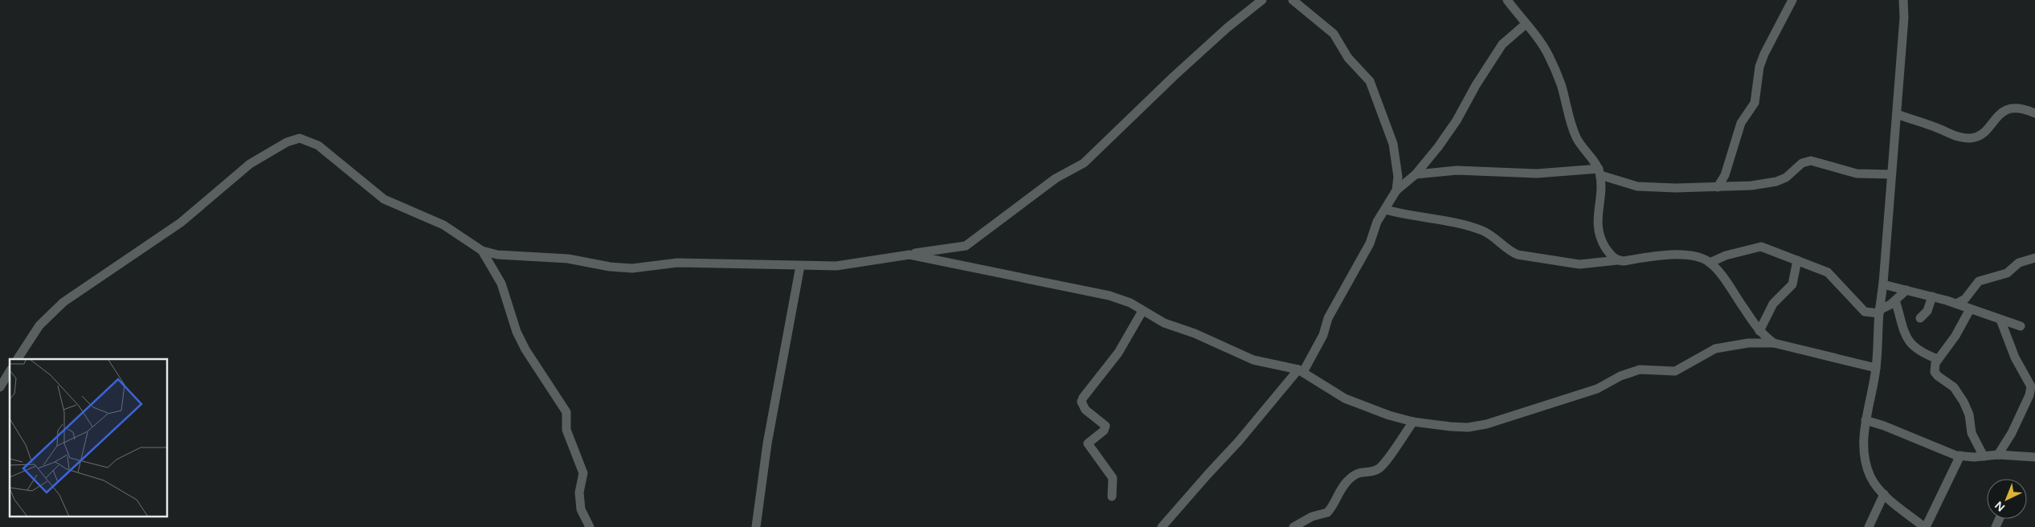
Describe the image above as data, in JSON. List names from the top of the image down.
{
  "north": "bottom left"
}
